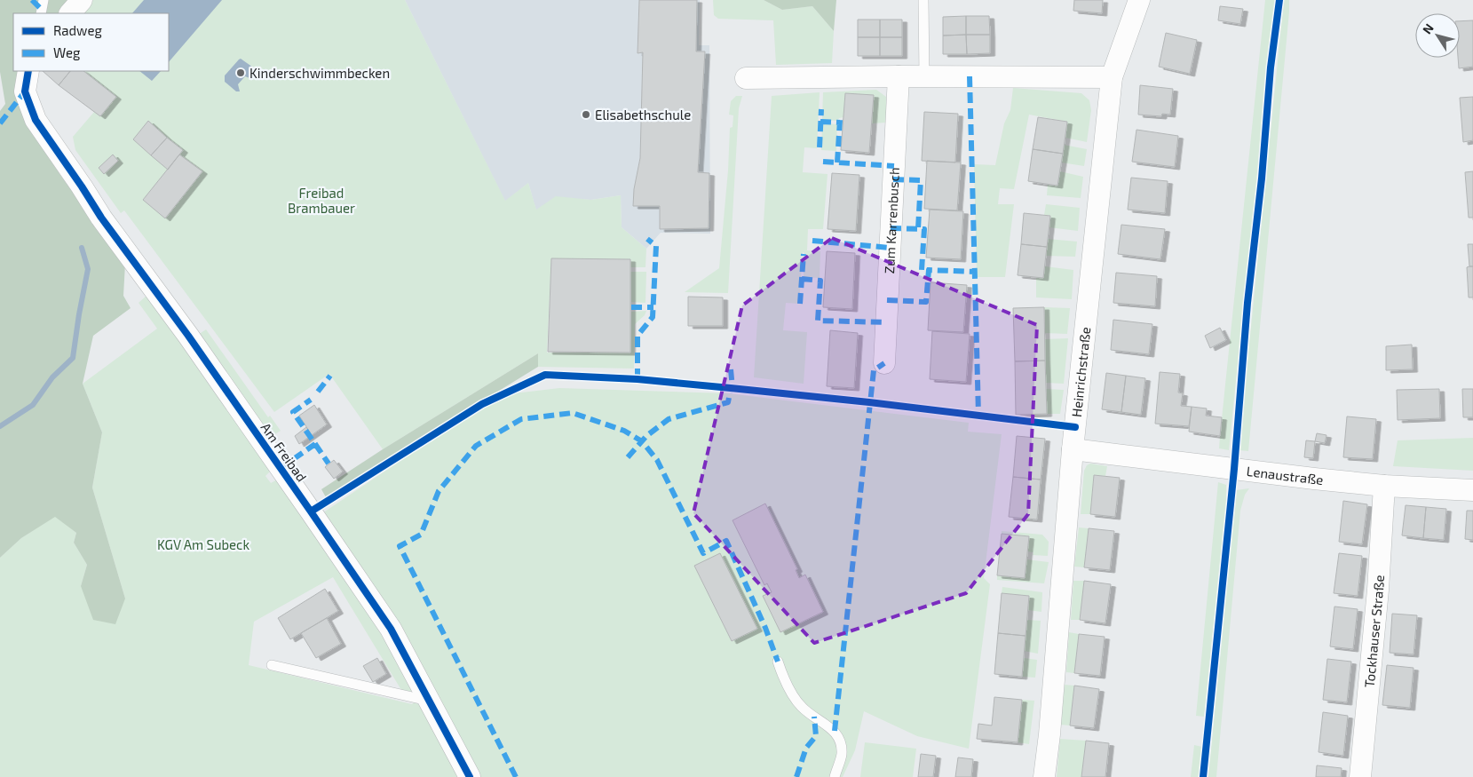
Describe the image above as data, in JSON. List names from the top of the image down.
{
  "streets": {
    "street": [
      "Zum Karrenbusch",
      "Heinrichstraße",
      "Am Freibad",
      "Lenaustraße",
      "Tockhauser Straße"
    ]
  },
  "crossings": [
    ["Heinrichstraße", "Lenaustraße"],
    ["Lenaustraße", "Tockhauser Straße"]
  ],
  "parks": ["Freibad Brambauer", "KGV Am Subeck"],
  "places": ["Kinderschwimmbecken", "Elisabethschule"],
  "legend": ["Radweg", "Weg"],
  "north": "top left"
}
